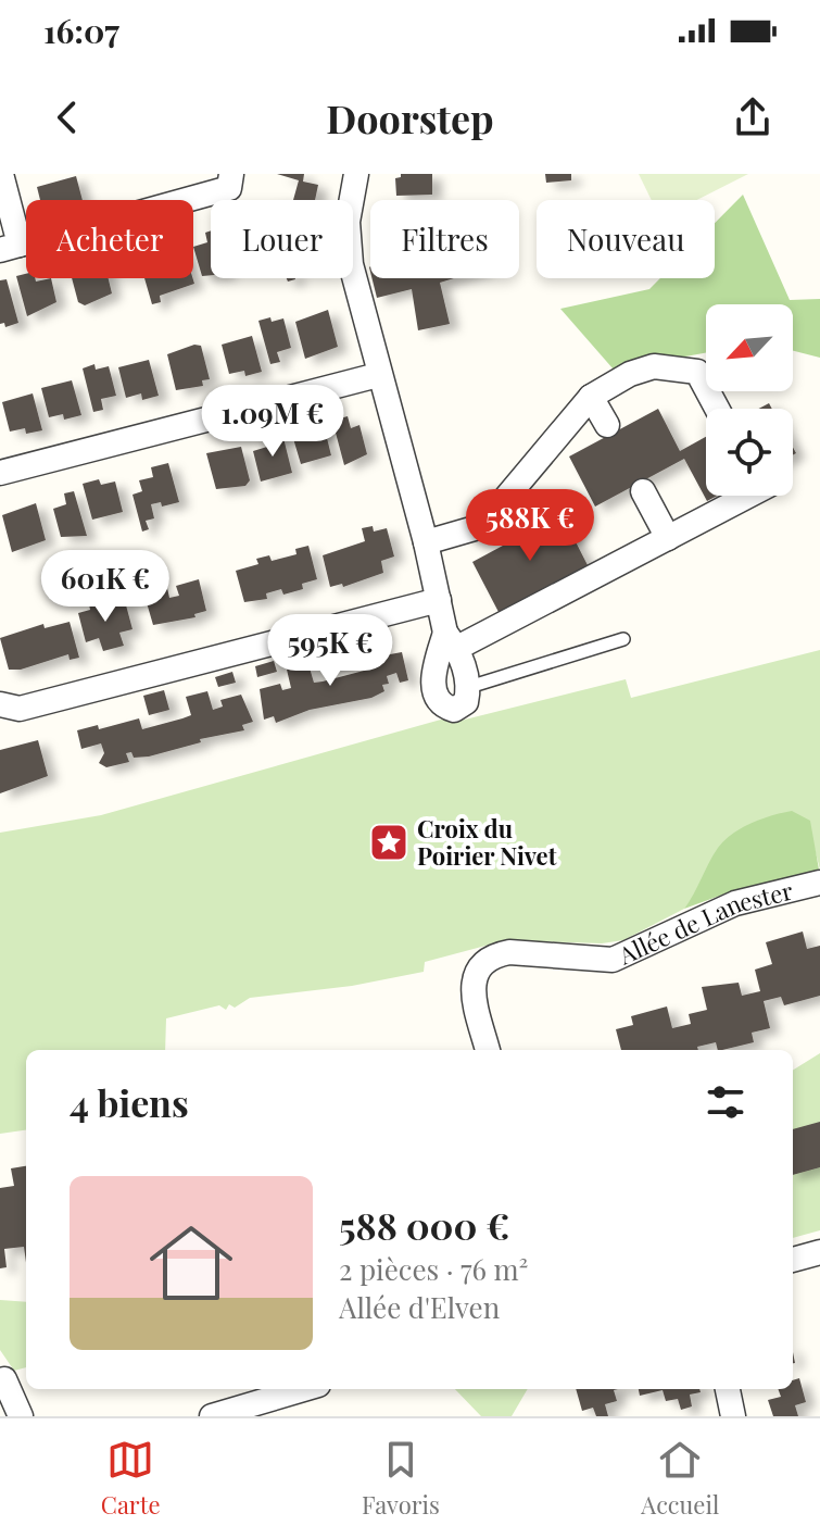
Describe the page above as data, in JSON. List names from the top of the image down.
{
  "streets": {
    "street": ["Allée de Lanester"]
  },
  "places": {
    "place": ["Croix du Poirier Nivet"]
  },
  "north": "bottom left",
  "page": {
    "status": "16:07",
    "header": "Doorstep",
    "chip": [
      "Acheter",
      "Louer",
      "Filtres",
      "Nouveau"
    ],
    "price": [
      "1.09M €",
      "588K €",
      "601K €",
      "595K €"
    ],
    "heading": "4 biens",
    "list": [
      {
        "name": "588 000 €",
        "note": "2 pièces · 76 m² · Allée d'Elven"
      }
    ],
    "tabs": ["Carte", "Favoris", "Accueil"]
  }
}
